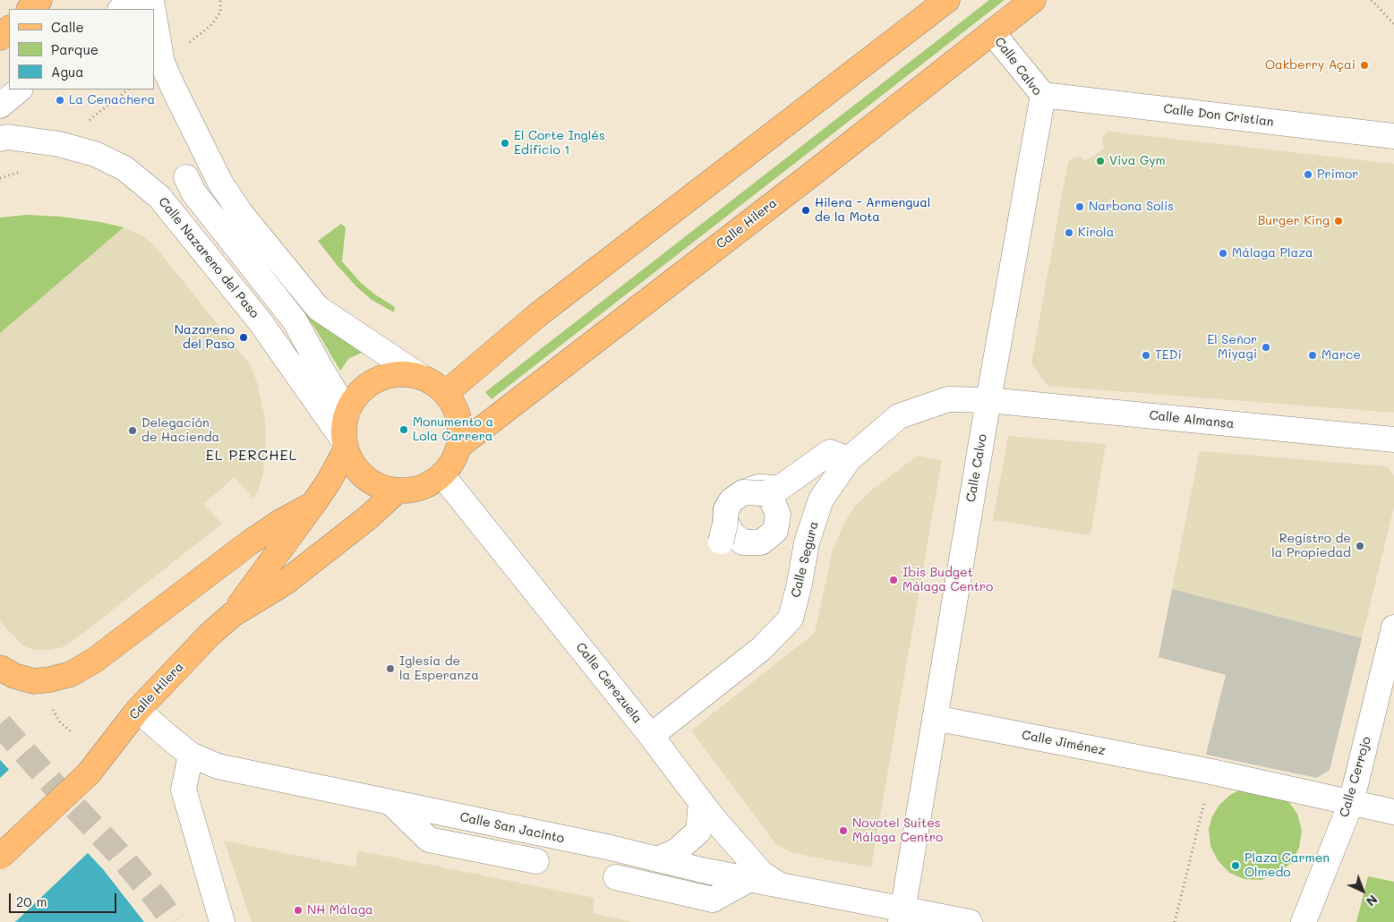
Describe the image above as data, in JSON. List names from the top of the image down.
{
  "streets": {
    "main road": ["Calle Hilera"],
    "street": [
      "Calle Calvo",
      "Calle Don Cristian",
      "Calle Nazareno del Paso",
      "Calle Almansa",
      "Calle Segura",
      "Calle Cerezuela",
      "Calle Jiménez",
      "Calle Cerrojo",
      "Calle San Jacinto"
    ]
  },
  "crossings": [
    ["Calle Calvo", "Calle Don Cristian"],
    ["Calle Calvo", "Calle Hilera"],
    ["Calle Calvo", "Calle Almansa"],
    ["Calle Calvo", "Calle Segura"],
    ["Calle Calvo", "Calle Jiménez"],
    ["Calle Calvo", "Calle San Jacinto"],
    ["Calle Hilera", "Calle Nazareno del Paso"],
    ["Calle Hilera", "Calle Cerezuela"],
    ["Calle Hilera", "Calle San Jacinto"],
    ["Calle Nazareno del Paso", "Calle Cerezuela"],
    ["Calle Almansa", "Calle Segura"],
    ["Calle Segura", "Calle Cerezuela"],
    ["Calle Cerezuela", "Calle San Jacinto"]
  ],
  "districts": ["EL PERCHEL"],
  "places": [
    "Oakberry Açai",
    "La Cenachera",
    "El Corte Inglés Edificio 1",
    "Viva Gym",
    "Primor",
    "Narbona Solis",
    "Hilera - Armengual de la Mota",
    "Burger King",
    "Kirola",
    "Málaga Plaza",
    "Nazareno del Paso",
    "El Señor Miyagi",
    "TEDi",
    "Marce",
    "Monumento a Lola Carrera",
    "Delegación de Hacienda",
    "Registro de la Propiedad",
    "Ibis Budget Málaga Centro",
    "Iglesia de la Esperanza",
    "Novotel Suites Málaga Centro",
    "Plaza Carmen Olmedo",
    "NH Málaga"
  ],
  "legend": ["Calle", "Parque", "Agua"],
  "scale_bar": "20 m",
  "north": "bottom right"
}
